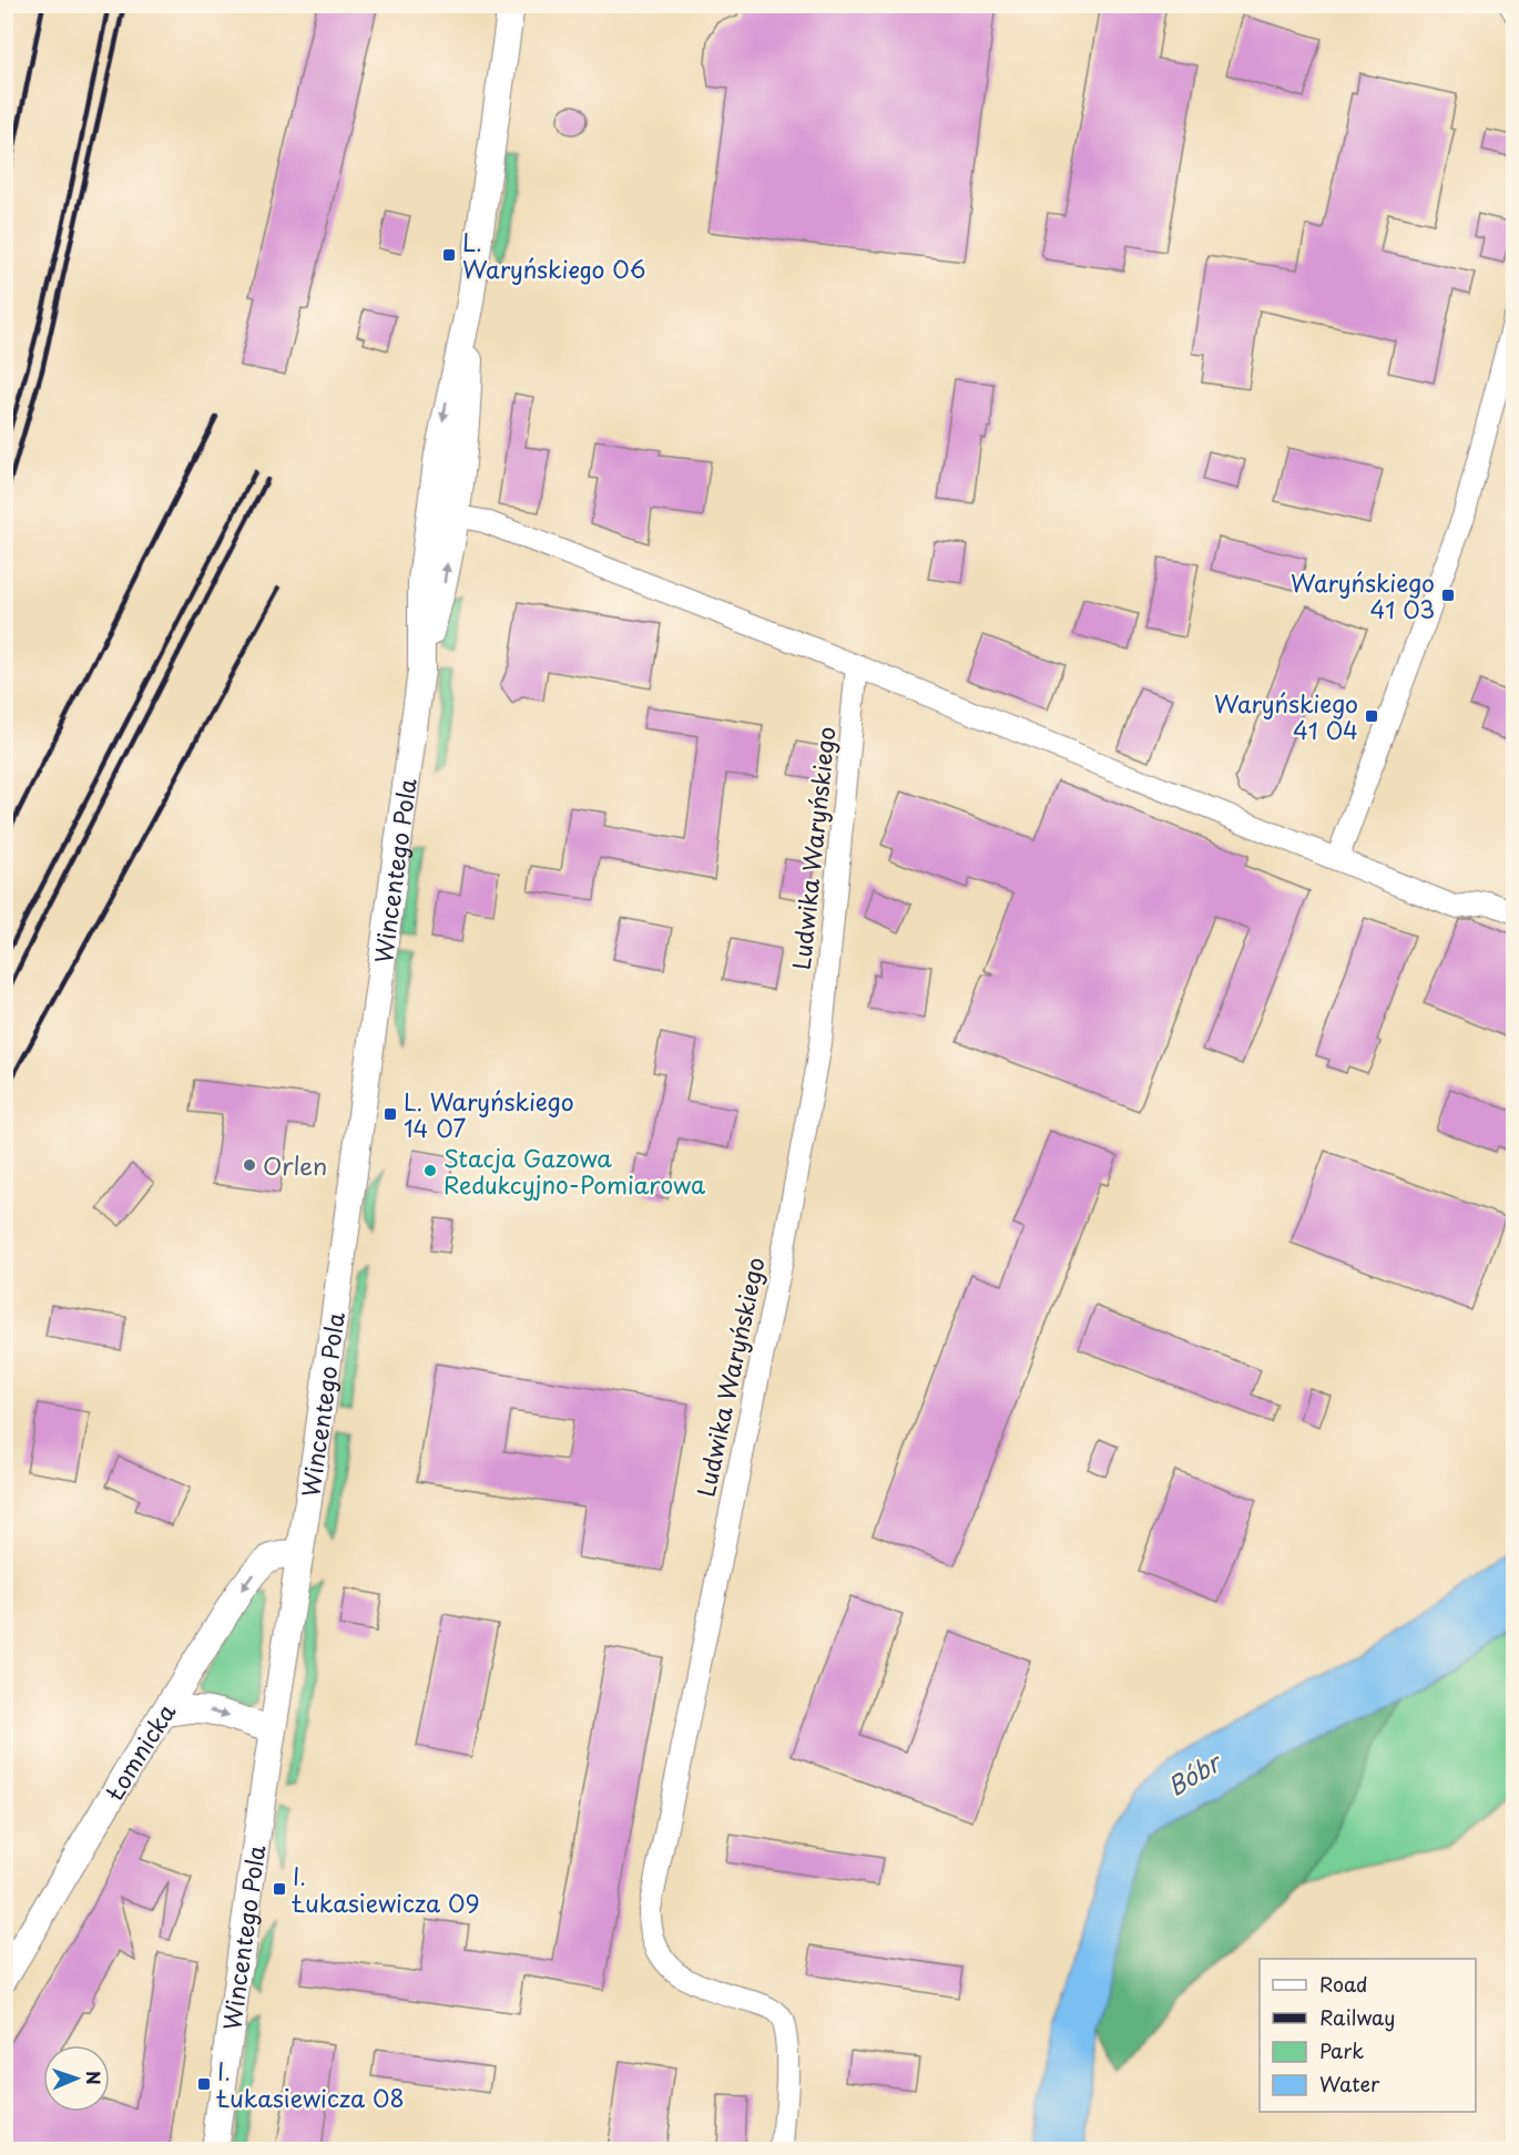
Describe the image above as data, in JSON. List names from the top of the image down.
{
  "streets": {
    "street": ["Ludwika Waryńskiego", "Wincentego Pola", "Łomnicka"]
  },
  "crossings": [
    ["Wincentego Pola", "Łomnicka"]
  ],
  "one_way": ["Łomnicka"],
  "water": ["Bóbr"],
  "places": {
    "transit": [
      "L. Waryńskiego 06",
      "Waryńskiego 41 03",
      "Waryńskiego 41 04",
      "L. Waryńskiego 14 07",
      "I. Łukasiewicza 09",
      "I. Łukasiewicza 08"
    ],
    "other": ["Orlen", "Stacja Gazowa Redukcyjno-Pomiarowa"]
  },
  "legend": [
    "Road",
    "Railway",
    "Park",
    "Water"
  ],
  "north": "right"
}
